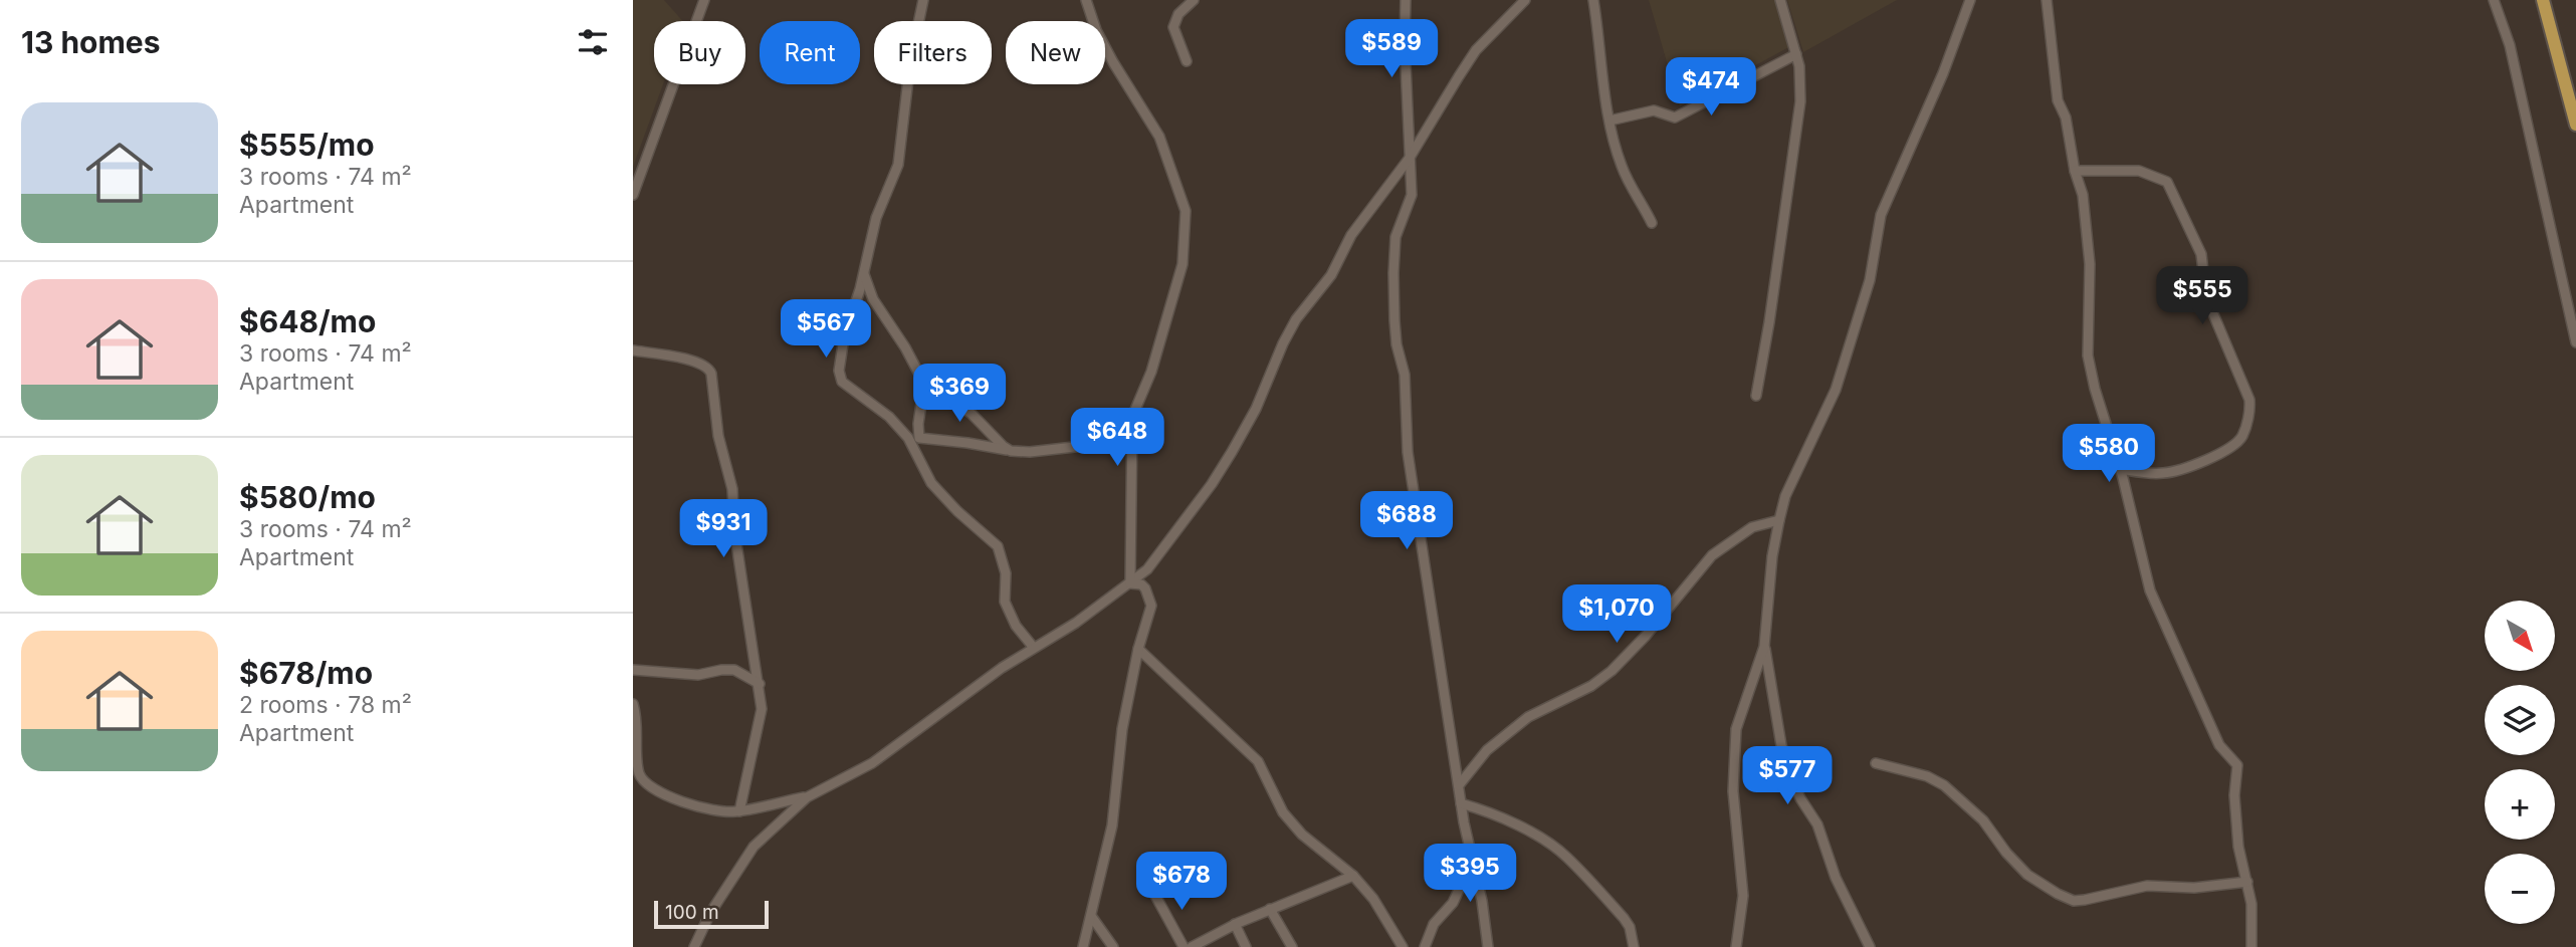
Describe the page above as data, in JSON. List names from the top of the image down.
{
  "scale_bar": "100 m",
  "north": "bottom right",
  "page": {
    "heading": "13 homes",
    "price": [
      "$589",
      "$474",
      "$555",
      "$567",
      "$369",
      "$648",
      "$580",
      "$688",
      "$931",
      "$1,070",
      "$577",
      "$395",
      "$678"
    ],
    "chip": [
      "Buy",
      "Rent",
      "Filters",
      "New"
    ],
    "list": [
      {
        "name": "$555/mo",
        "note": "3 rooms · 74 m² · Apartment"
      },
      {
        "name": "$648/mo",
        "note": "3 rooms · 74 m² · Apartment"
      },
      {
        "name": "$580/mo",
        "note": "3 rooms · 74 m² · Apartment"
      },
      {
        "name": "$678/mo",
        "note": "2 rooms · 78 m² · Apartment"
      }
    ],
    "map_buttons": ["+", "−"],
    "scale": "100 m"
  }
}
